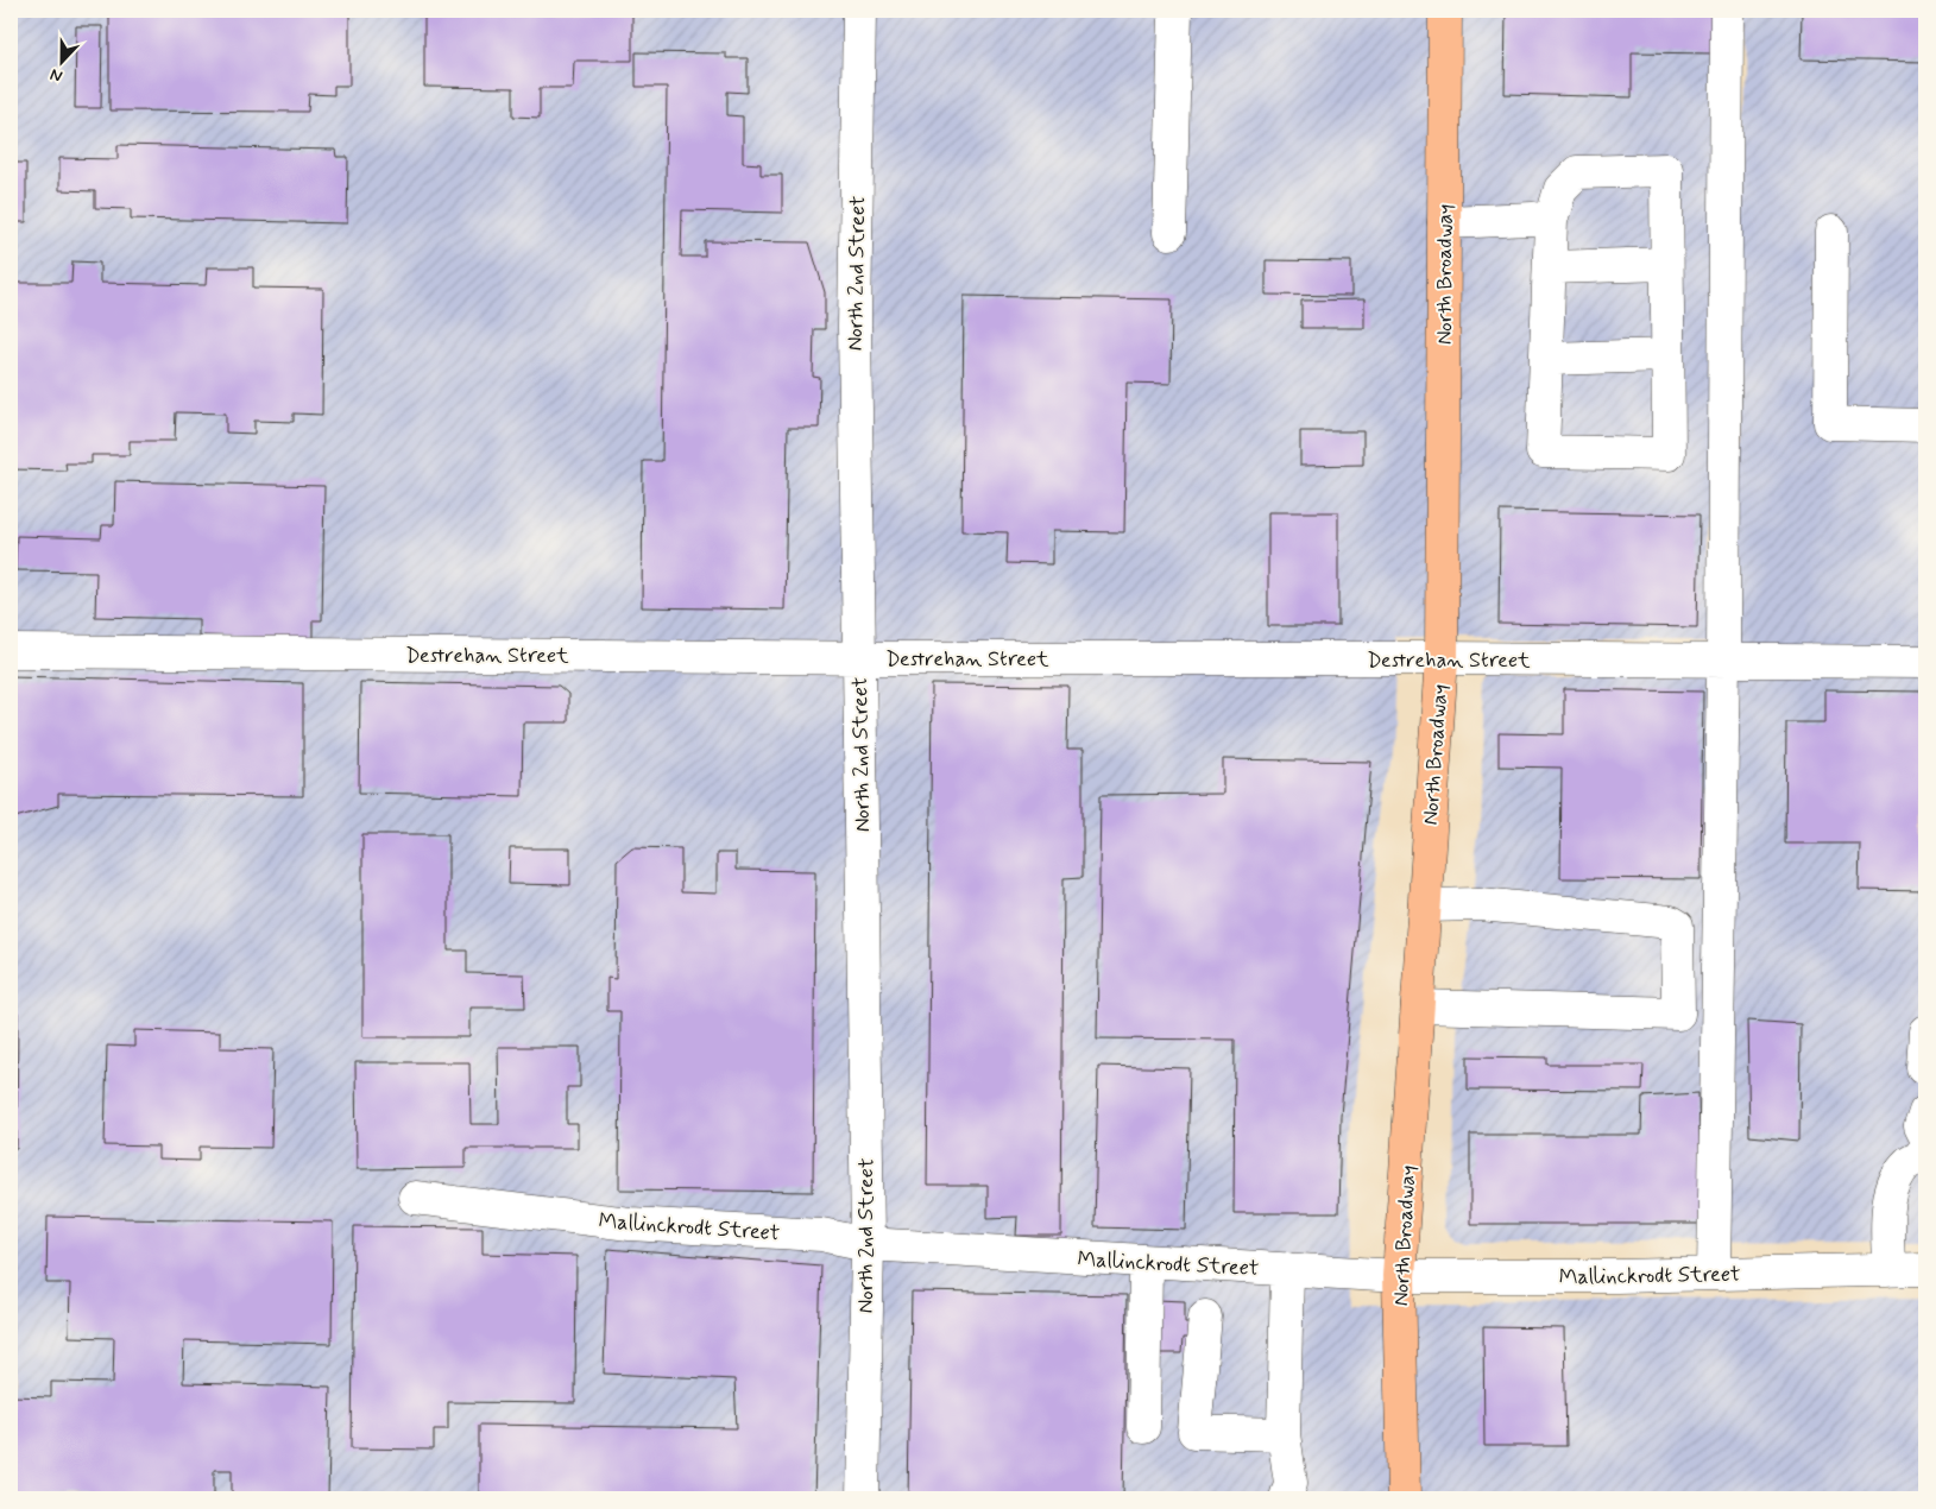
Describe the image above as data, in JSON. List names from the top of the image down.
{
  "streets": {
    "main road": ["North Broadway"],
    "street": ["North 2nd Street", "Destrehan Street", "Mallinckrodt Street"]
  },
  "crossings": [
    ["North 2nd Street", "Destrehan Street"],
    ["North 2nd Street", "Mallinckrodt Street"],
    ["North Broadway", "Destrehan Street"],
    ["North Broadway", "Mallinckrodt Street"]
  ],
  "north": "bottom"
}
